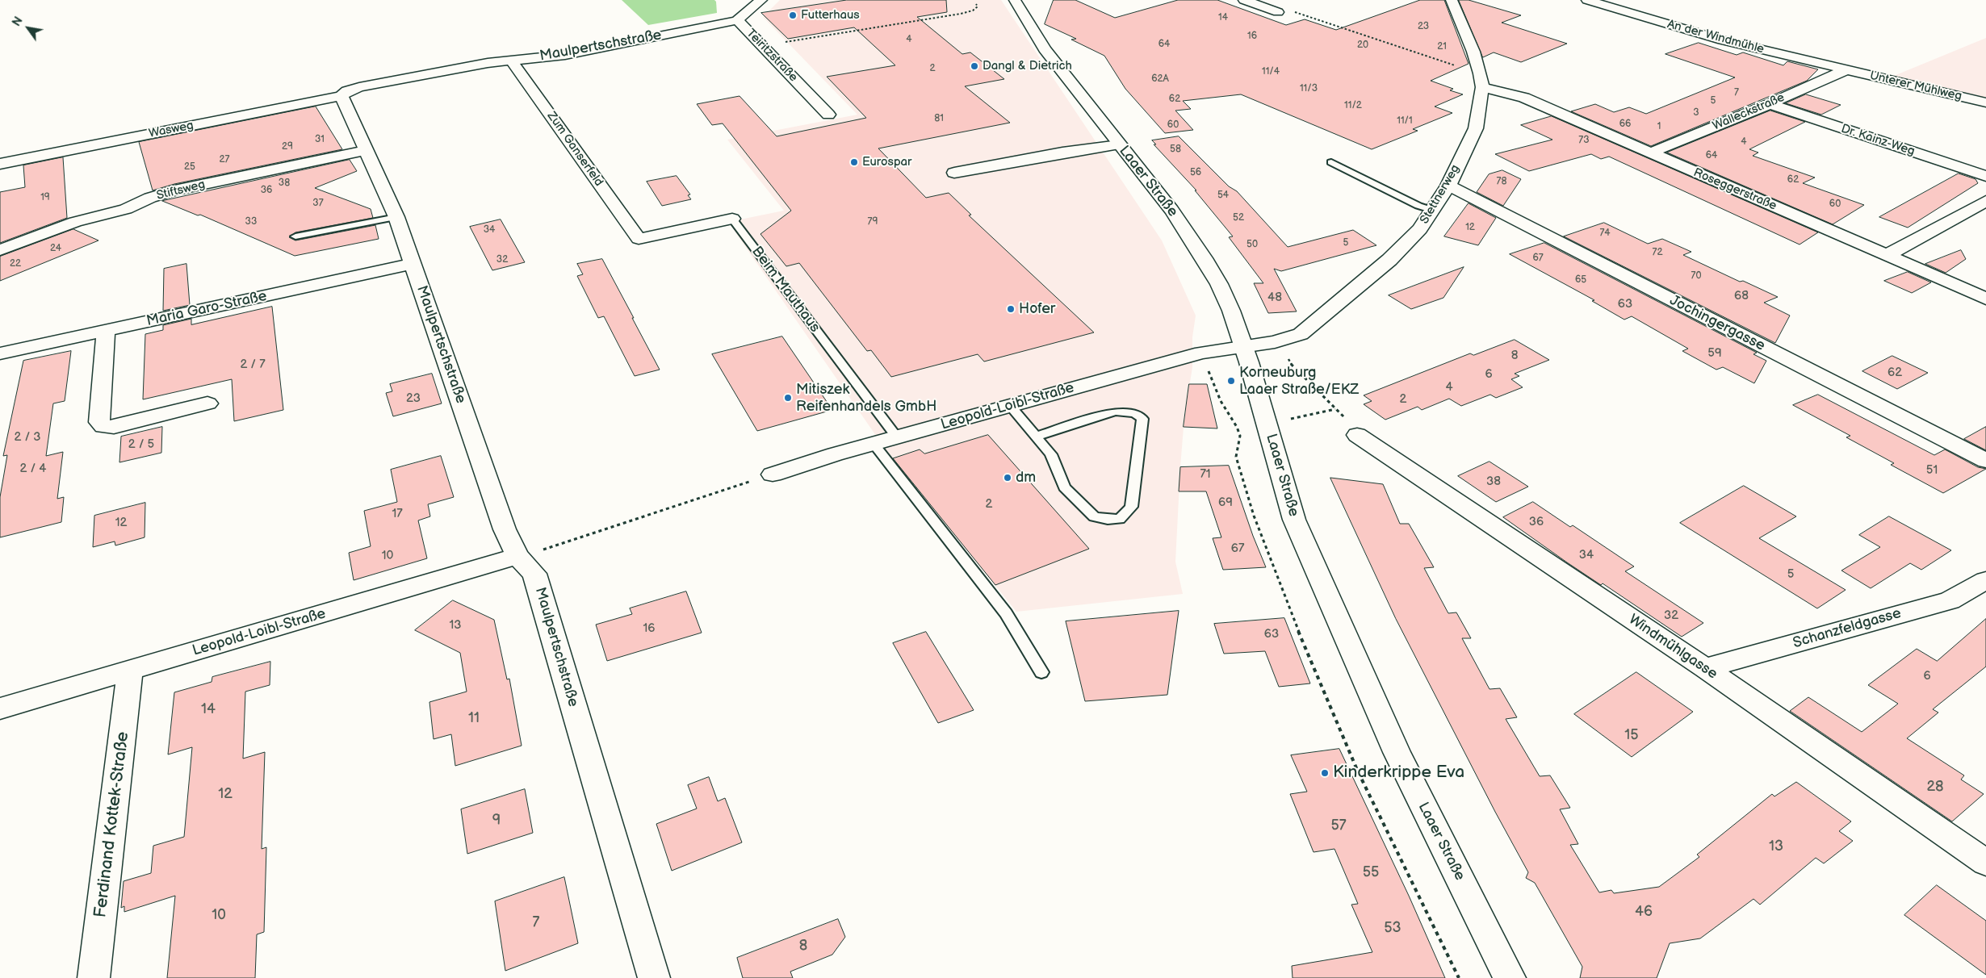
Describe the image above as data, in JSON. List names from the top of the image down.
{
  "streets": {
    "street": [
      "An der Windmühle",
      "Maulpertschstraße",
      "Teiritzstraße",
      "Unterer Mühlweg",
      "Walleckstraße",
      "Wasweg",
      "Dr. Kainz-Weg",
      "Zum Ganserfeld",
      "Laaer Straße",
      "Roseggerstraße",
      "Stiftsweg",
      "Stettnerweg",
      "Beim Mauthaus",
      "Maria Garo-Straße",
      "Jochingergasse",
      "Leopold-Loibl-Straße",
      "Schanzfeldgasse",
      "Windmühlgasse",
      "Ferdinand Kottek-Straße"
    ]
  },
  "crossings": [
    ["An der Windmühle", "Unterer Mühlweg"],
    ["An der Windmühle", "Walleckstraße"],
    ["Maulpertschstraße", "Teiritzstraße"],
    ["Maulpertschstraße", "Wasweg"],
    ["Maulpertschstraße", "Zum Ganserfeld"],
    ["Maulpertschstraße", "Stiftsweg"],
    ["Maulpertschstraße", "Maria Garo-Straße"],
    ["Maulpertschstraße", "Leopold-Loibl-Straße"],
    ["Unterer Mühlweg", "Walleckstraße"],
    ["Walleckstraße", "Dr. Kainz-Weg"],
    ["Walleckstraße", "Roseggerstraße"],
    ["Zum Ganserfeld", "Beim Mauthaus"],
    ["Laaer Straße", "Stettnerweg"],
    ["Laaer Straße", "Leopold-Loibl-Straße"],
    ["Roseggerstraße", "Stettnerweg"],
    ["Stettnerweg", "Jochingergasse"],
    ["Stettnerweg", "Leopold-Loibl-Straße"],
    ["Beim Mauthaus", "Leopold-Loibl-Straße"],
    ["Leopold-Loibl-Straße", "Ferdinand Kottek-Straße"],
    ["Schanzfeldgasse", "Windmühlgasse"]
  ],
  "places": [
    "Futterhaus",
    "Dangl & Dietrich",
    "Eurospar",
    "Hofer",
    "Korneuburg Laaer Straße/EKZ",
    "Mitiszek Reifenhandels GmbH",
    "dm",
    "Kinderkrippe Eva"
  ],
  "house_numbers": [
    "14",
    "23",
    "16",
    "4",
    "64",
    "20",
    "21",
    "2",
    "11/4",
    "62A",
    "11/3",
    "7",
    "62",
    "5",
    "11/2",
    "3",
    "81",
    "11/1",
    "66",
    "60",
    "1",
    "31",
    "73",
    "4",
    "29",
    "58",
    "64",
    "27",
    "25",
    "56",
    "62",
    "78",
    "38",
    "36",
    "54",
    "19",
    "37",
    "60",
    "52",
    "33",
    "79",
    "12",
    "34",
    "74",
    "5",
    "50",
    "24",
    "72",
    "67",
    "32",
    "22",
    "70",
    "65",
    "68",
    "48",
    "63",
    "59",
    "8",
    "2 / 7",
    "62",
    "6",
    "4",
    "23",
    "2",
    "2 / 3",
    "2 / 5",
    "2 / 4",
    "51",
    "71",
    "38",
    "69",
    "2",
    "17",
    "36",
    "12",
    "67",
    "34",
    "10",
    "5",
    "32",
    "13",
    "16",
    "63",
    "6",
    "14",
    "11",
    "15",
    "28",
    "12",
    "9",
    "57",
    "13",
    "55",
    "46",
    "10",
    "7",
    "53",
    "8"
  ],
  "north": "top left"
}
